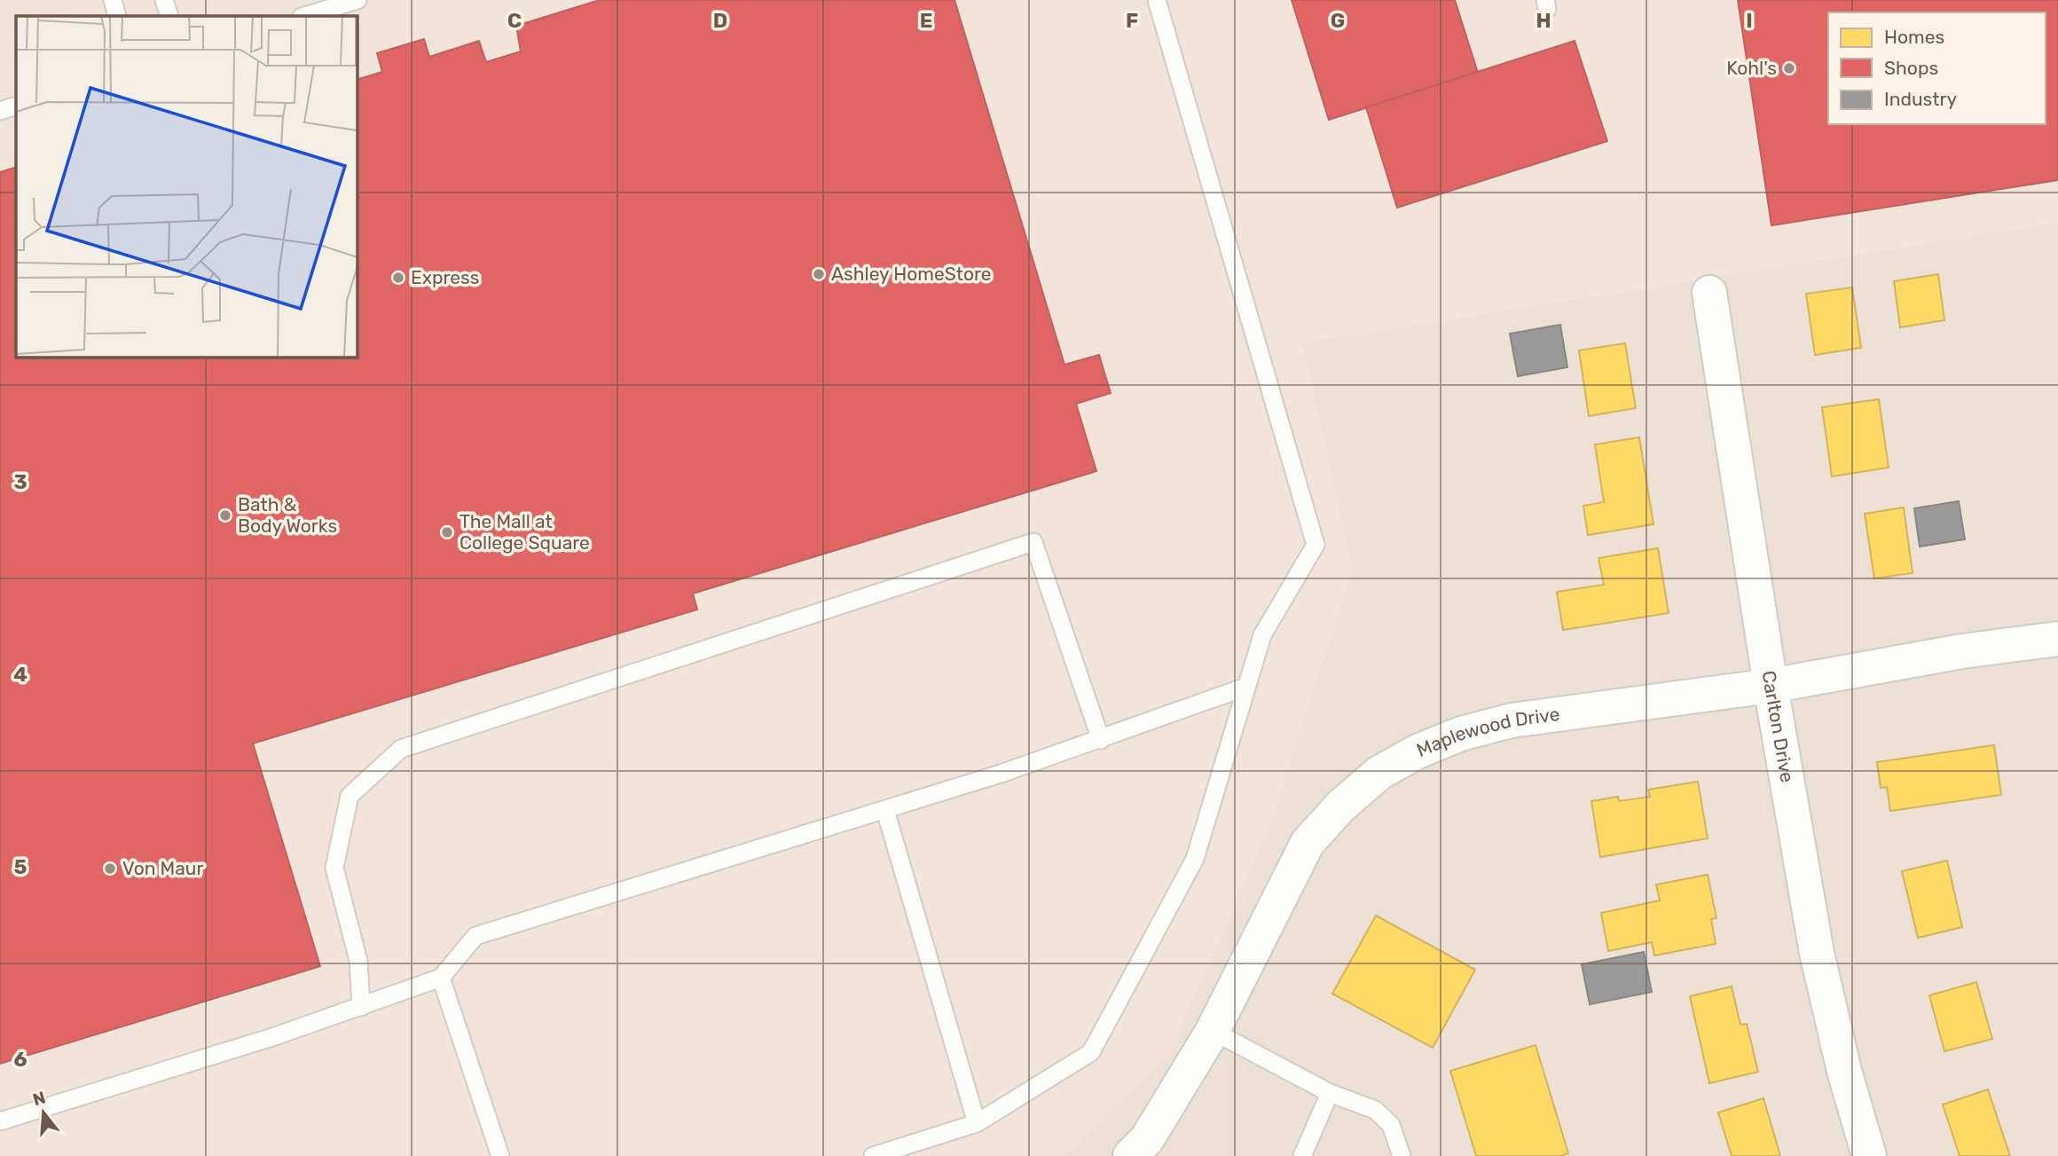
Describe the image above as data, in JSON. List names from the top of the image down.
{
  "streets": {
    "street": ["Carlton Drive", "Maplewood Drive"]
  },
  "crossings": [
    ["Carlton Drive", "Maplewood Drive"]
  ],
  "places": [
    "Kohl's",
    "Ashley HomeStore",
    "Express",
    "Bath & Body Works",
    "The Mall at College Square",
    "Von Maur"
  ],
  "legend": ["Homes", "Shops", "Industry"],
  "north": "top",
  "grid": {
    "columns": [
      "C",
      "D",
      "E",
      "F",
      "G",
      "H",
      "I"
    ],
    "rows": [
      "3",
      "4",
      "5",
      "6"
    ]
  }
}
